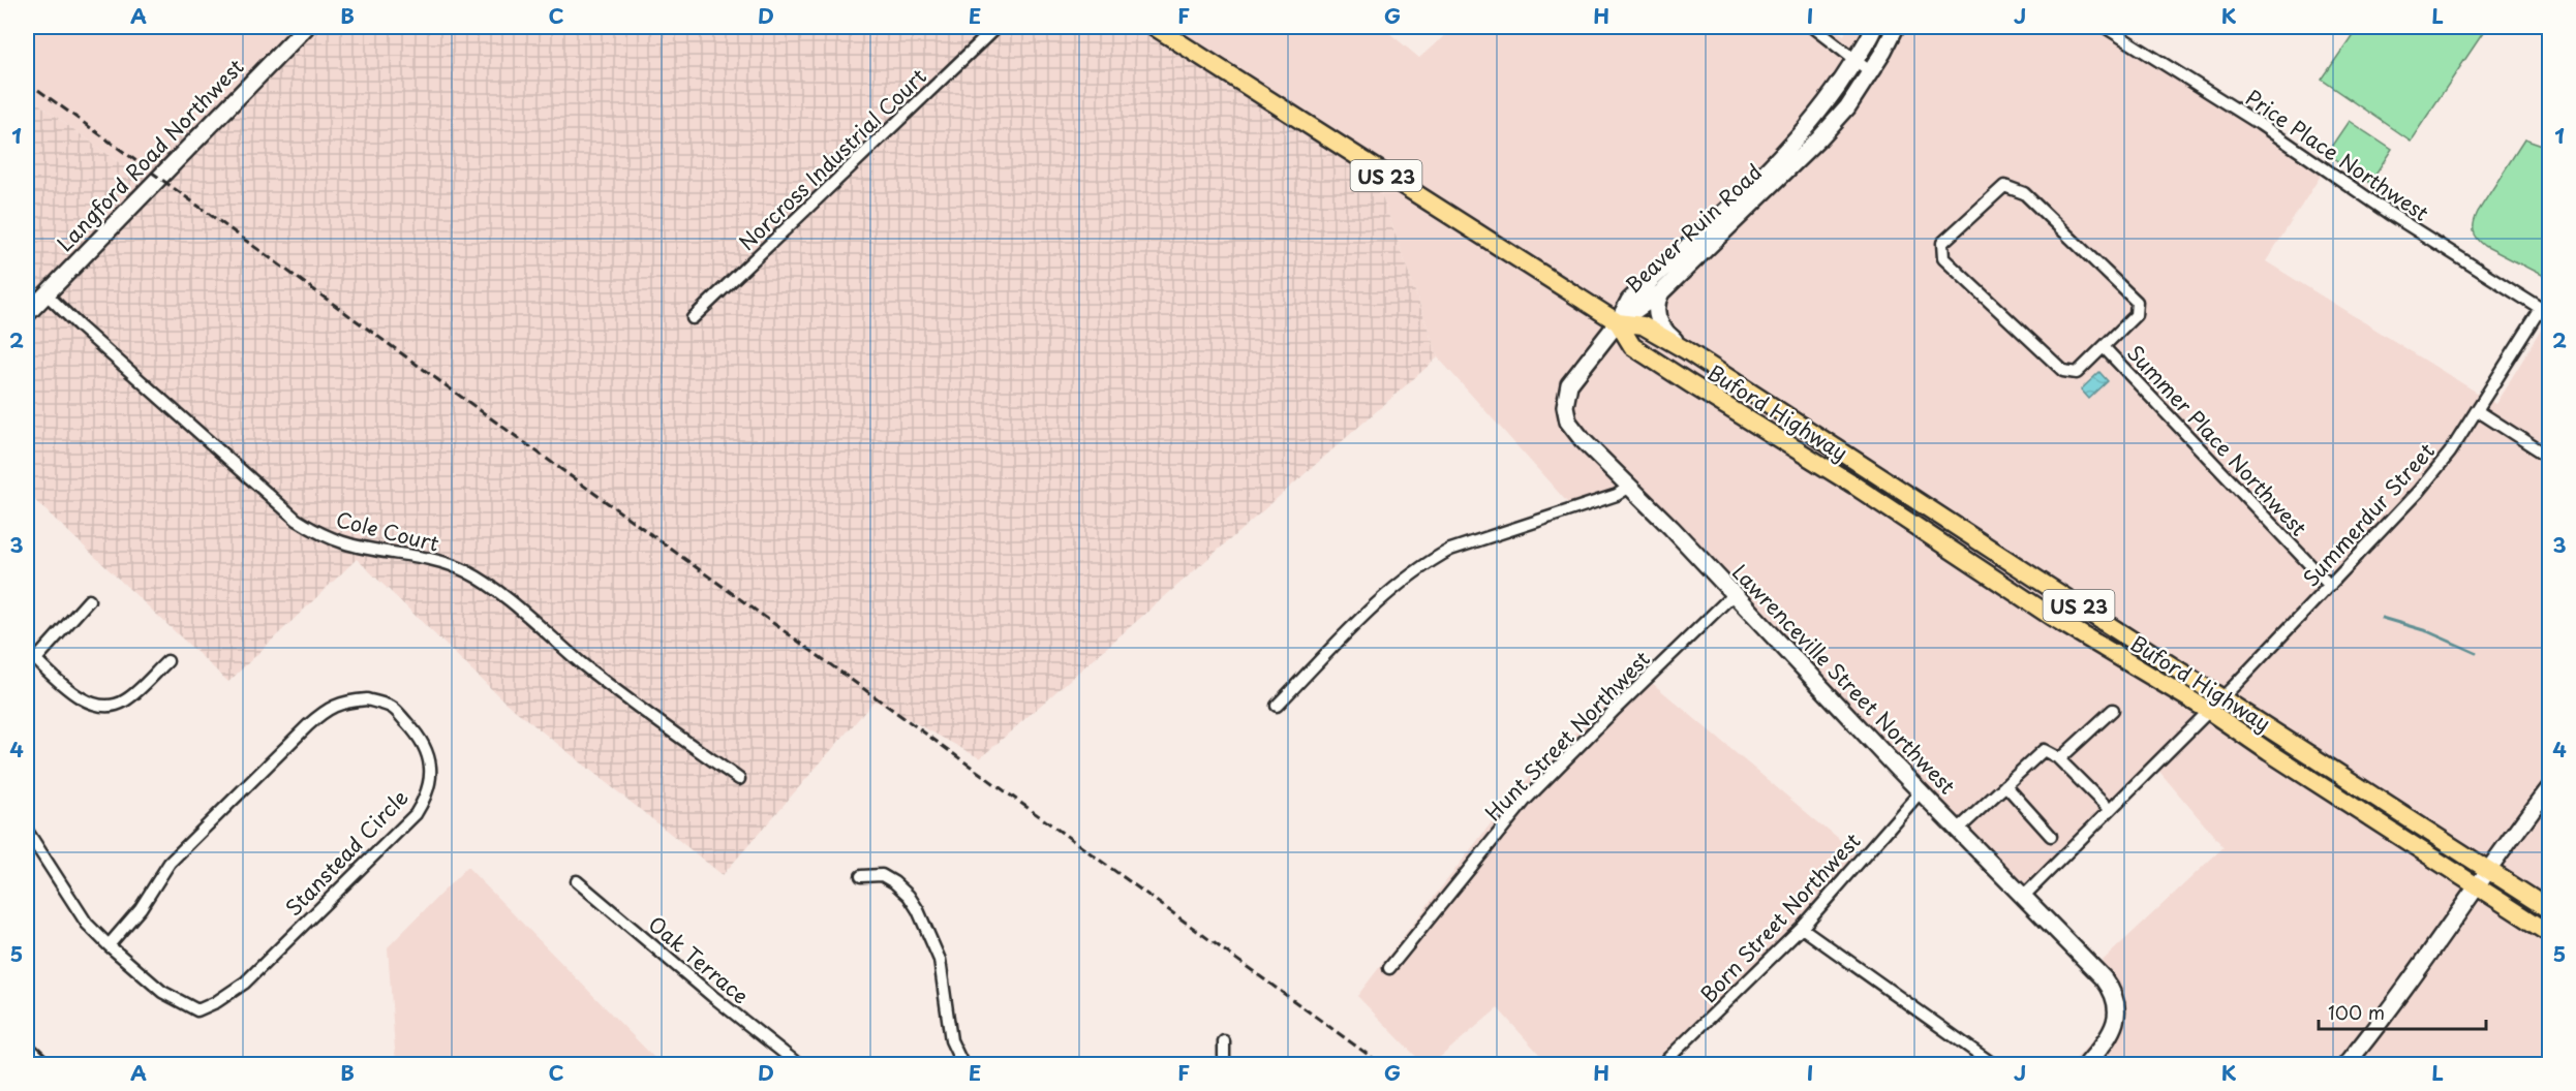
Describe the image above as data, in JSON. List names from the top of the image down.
{
  "streets": {
    "main road": ["US 23", "Buford Highway"],
    "street": [
      "Langford Road Northwest",
      "Price Place Northwest",
      "Norcross Industrial Court",
      "Beaver Ruin Road",
      "Summer Place Northwest",
      "Summerdur Street",
      "Cole Court",
      "Lawrenceville Street Northwest",
      "Hunt Street Northwest",
      "Stanstead Circle",
      "Born Street Northwest",
      "Oak Terrace"
    ]
  },
  "crossings": [
    ["Langford Road Northwest", "Cole Court"],
    ["Price Place Northwest", "Summerdur Street"],
    ["Beaver Ruin Road", "Buford Highway"],
    ["Beaver Ruin Road", "Lawrenceville Street Northwest"],
    ["Buford Highway", "Summerdur Street"],
    ["Buford Highway", "Lawrenceville Street Northwest"],
    ["Summer Place Northwest", "Summerdur Street"],
    ["Summerdur Street", "Lawrenceville Street Northwest"],
    ["Lawrenceville Street Northwest", "Hunt Street Northwest"],
    ["Lawrenceville Street Northwest", "Born Street Northwest"]
  ],
  "scale_bar": "100 m",
  "grid": {
    "columns": [
      "A",
      "B",
      "C",
      "D",
      "E",
      "F",
      "G",
      "H",
      "I",
      "J",
      "K",
      "L"
    ],
    "rows": [
      "1",
      "2",
      "3",
      "4",
      "5"
    ]
  }
}
